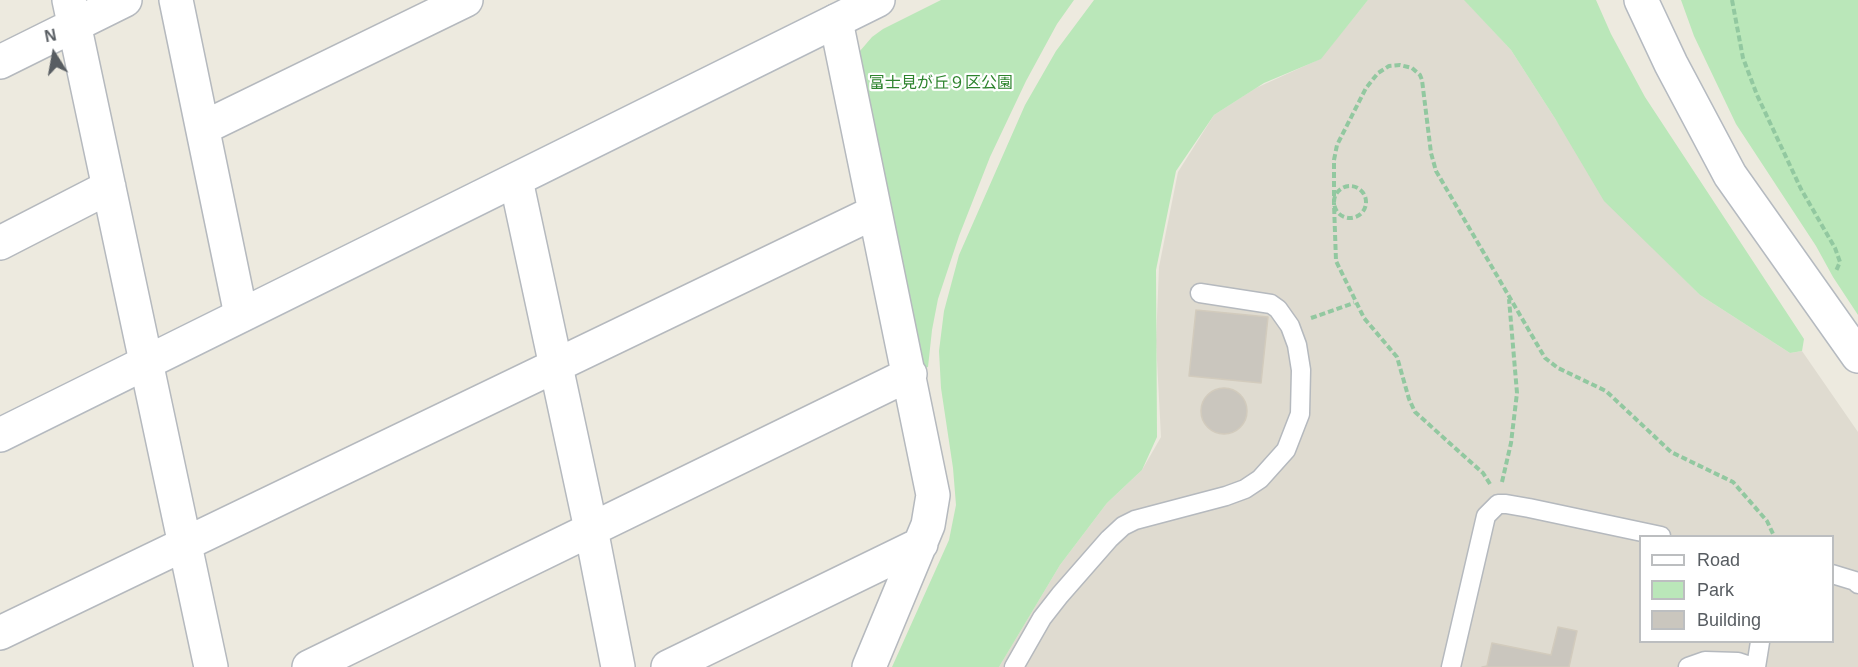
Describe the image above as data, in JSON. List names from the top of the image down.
{
  "parks": ["富士見が丘９区公園"],
  "legend": ["Road", "Park", "Building"],
  "north": "top"
}
